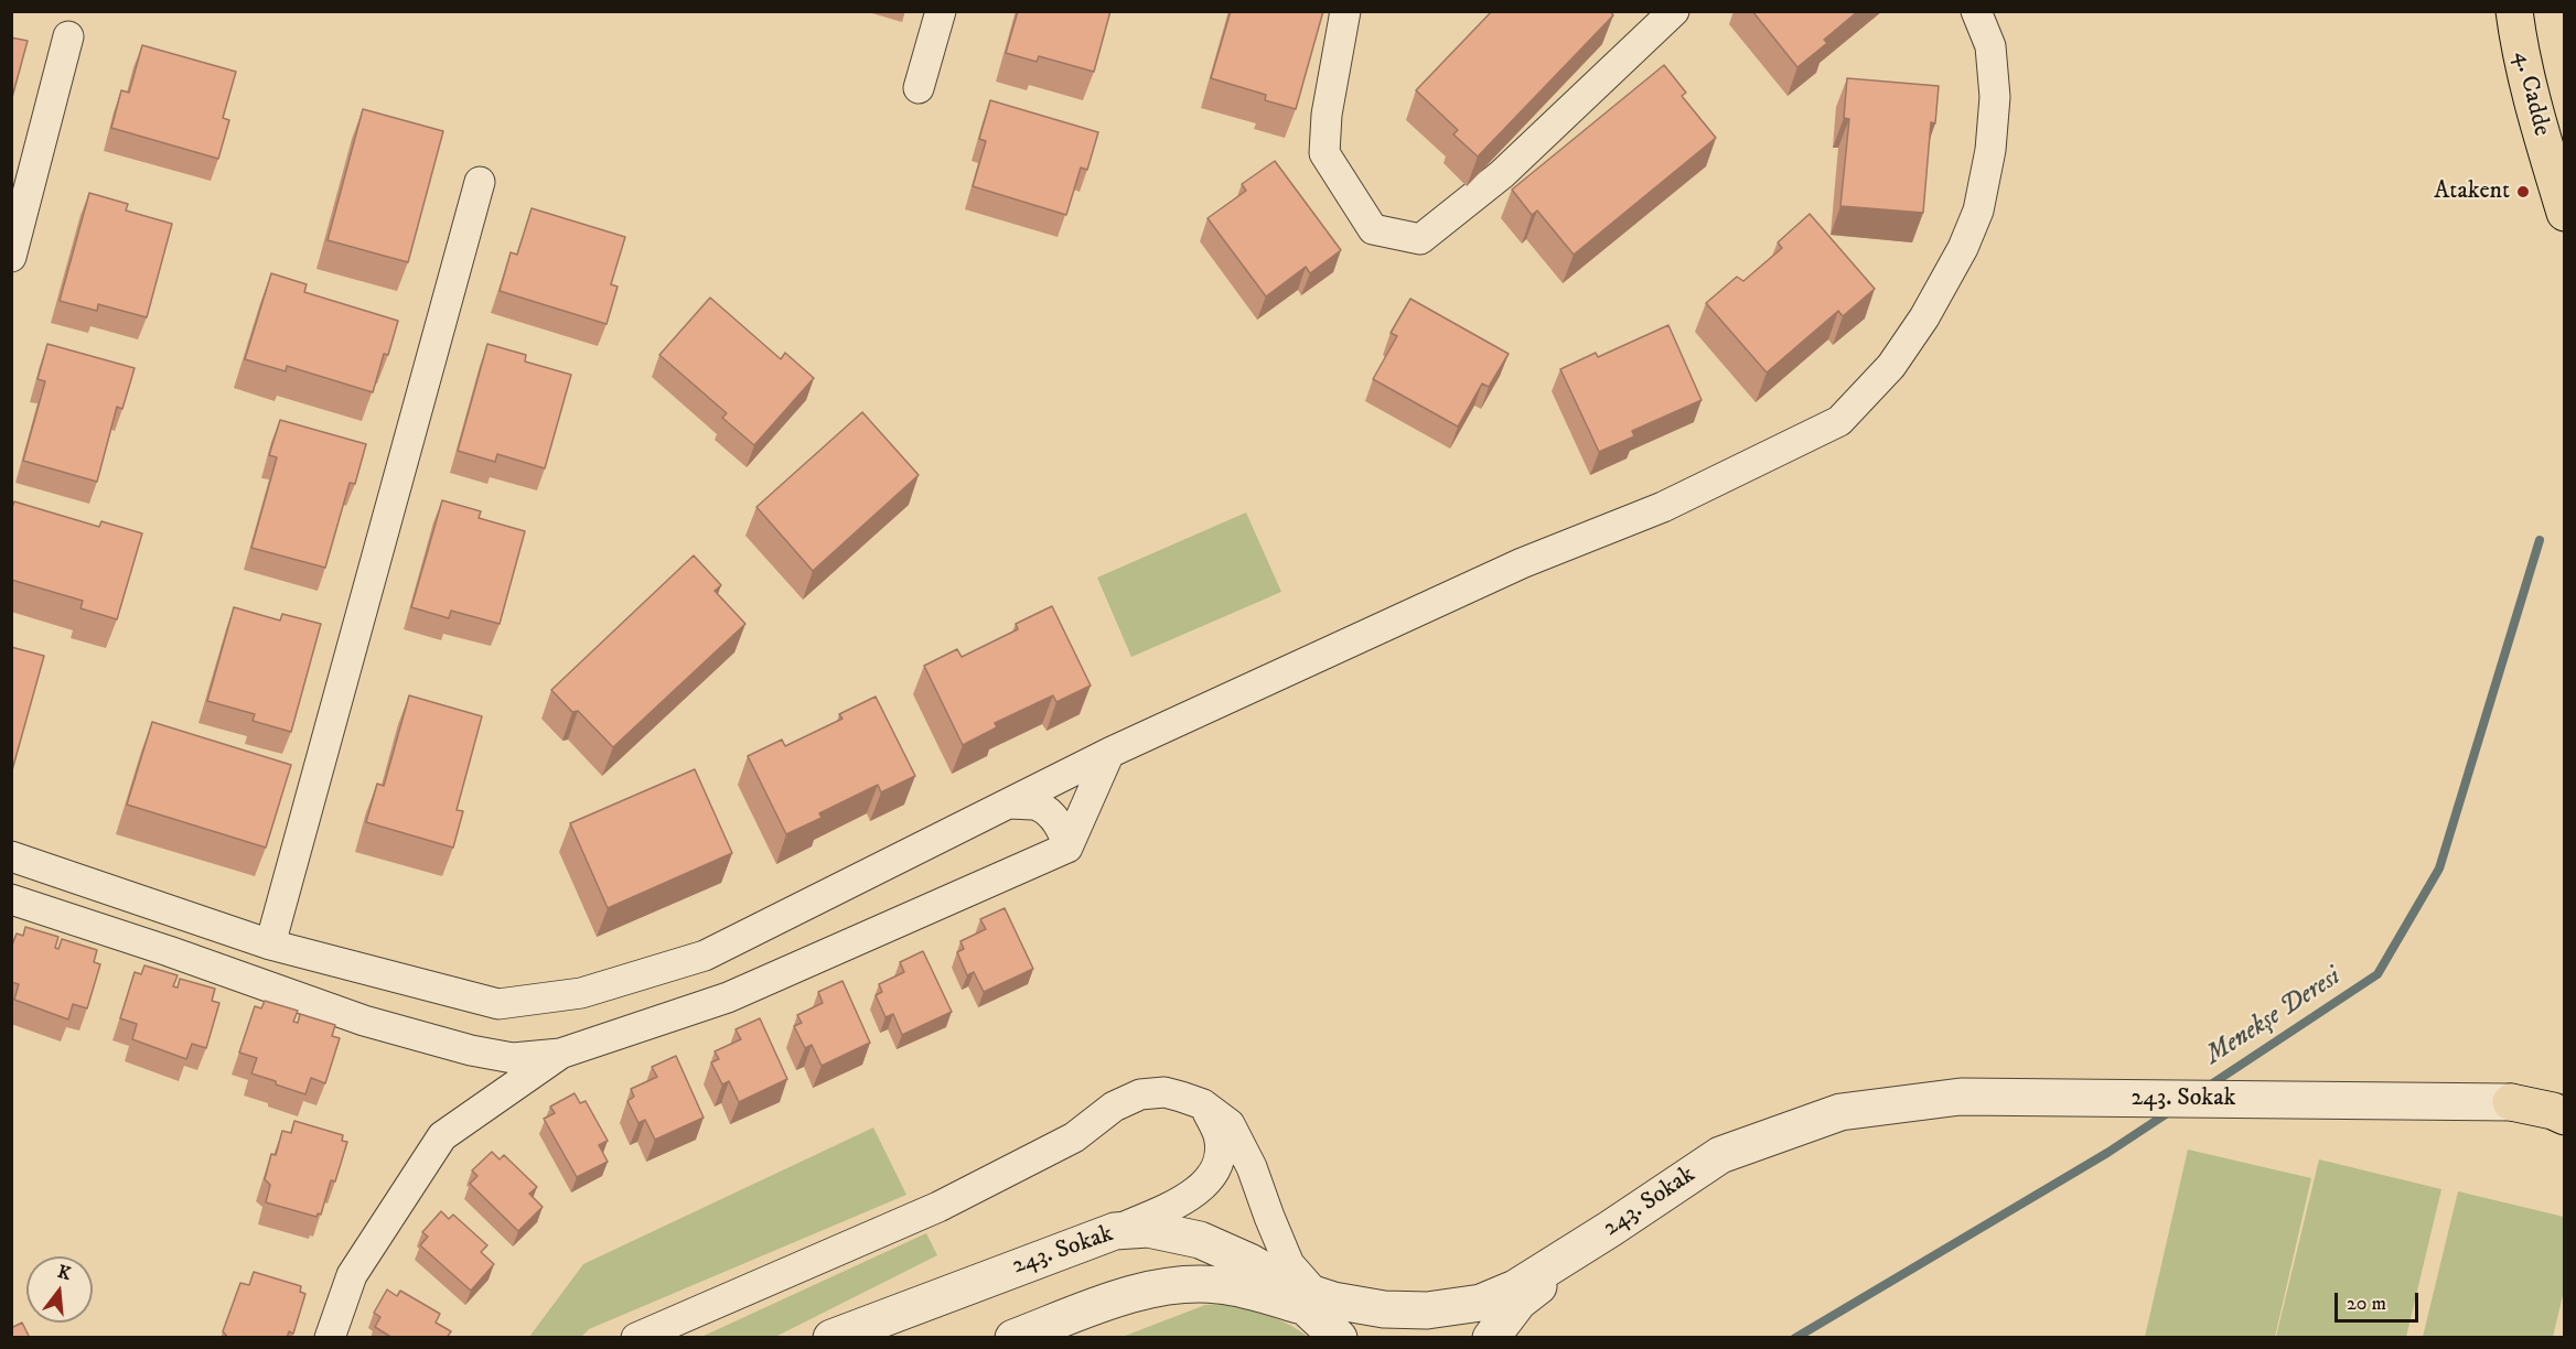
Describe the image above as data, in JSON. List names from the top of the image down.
{
  "streets": {
    "main road": ["4. Cadde"],
    "street": ["243. Sokak"]
  },
  "water": ["Menekşe Deresi"],
  "places": ["Atakent"],
  "scale_bar": "20 m",
  "north": "top"
}
